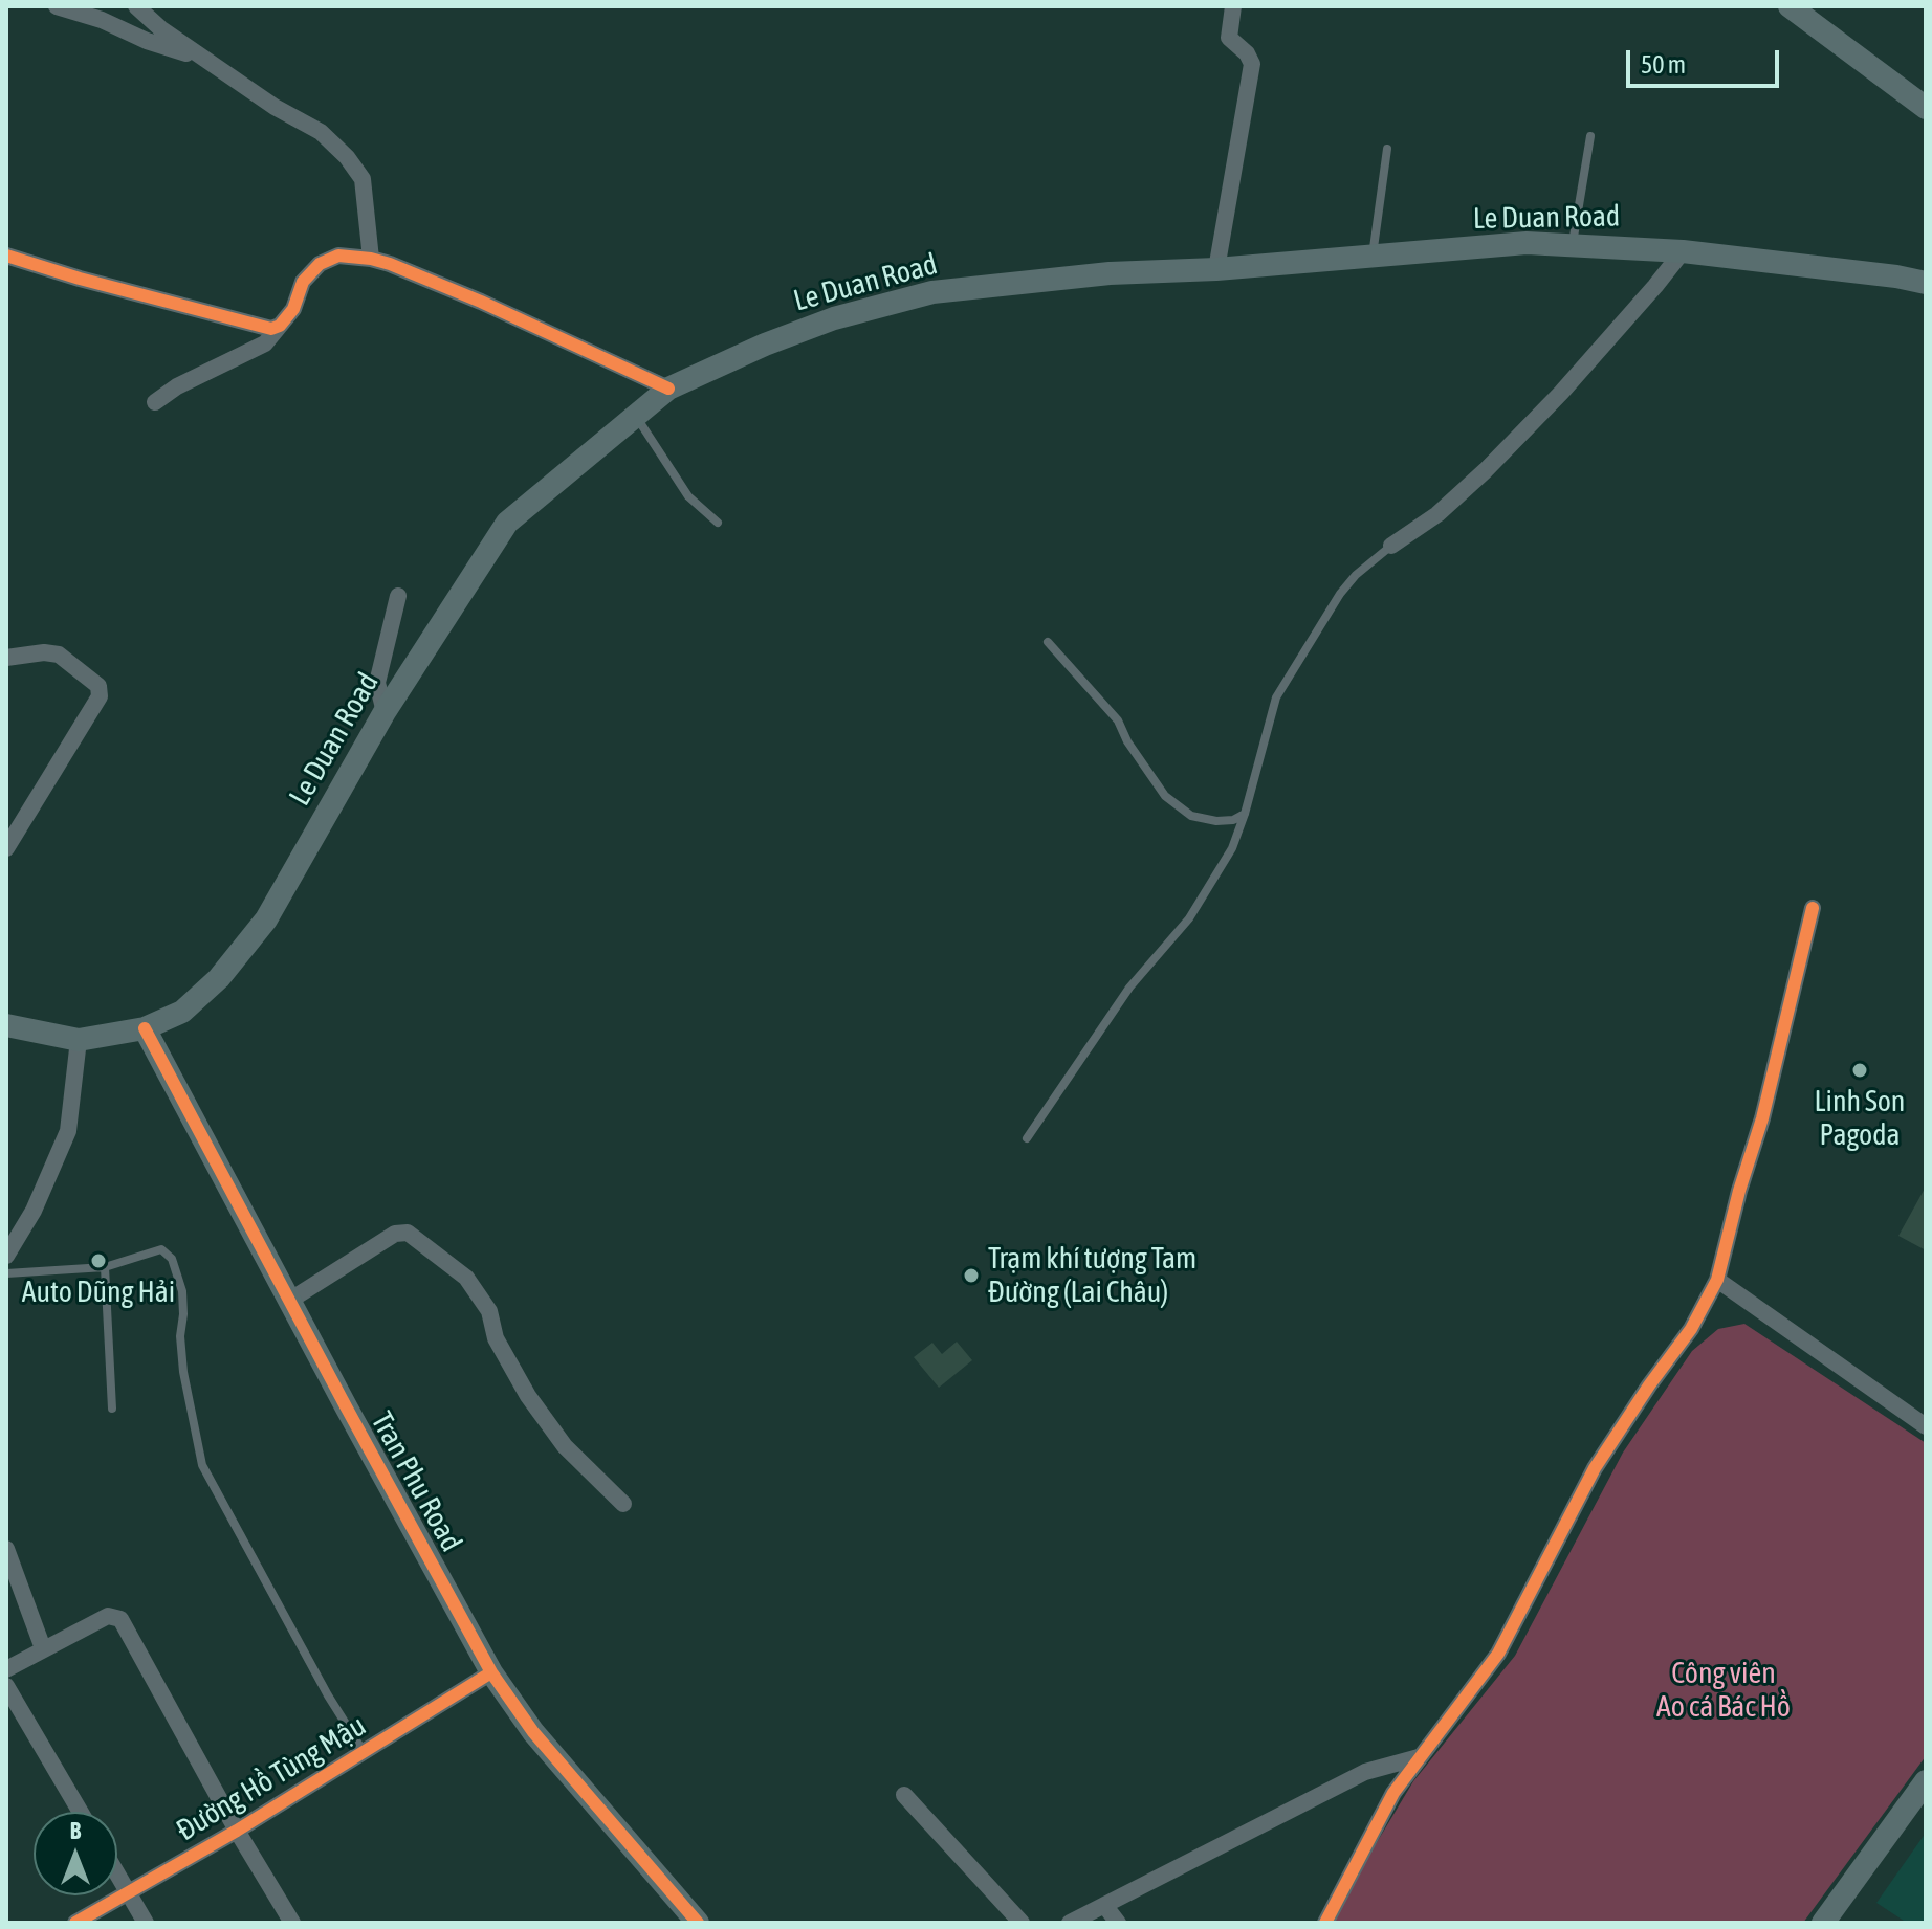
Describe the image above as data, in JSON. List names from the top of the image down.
{
  "streets": {
    "main road": ["Le Duan Road", "Tran Phu Road"],
    "street": ["Đường Hồ Tùng Mậu"]
  },
  "crossings": [
    ["Le Duan Road", "Tran Phu Road"],
    ["Tran Phu Road", "Đường Hồ Tùng Mậu"]
  ],
  "parks": ["Công viên Ao cá Bác Hồ"],
  "places": ["Linh Son Pagoda", "Auto Dũng Hải", "Trạm khí tượng Tam Đường (Lai Châu)"],
  "scale_bar": "50 m",
  "north": "top"
}
